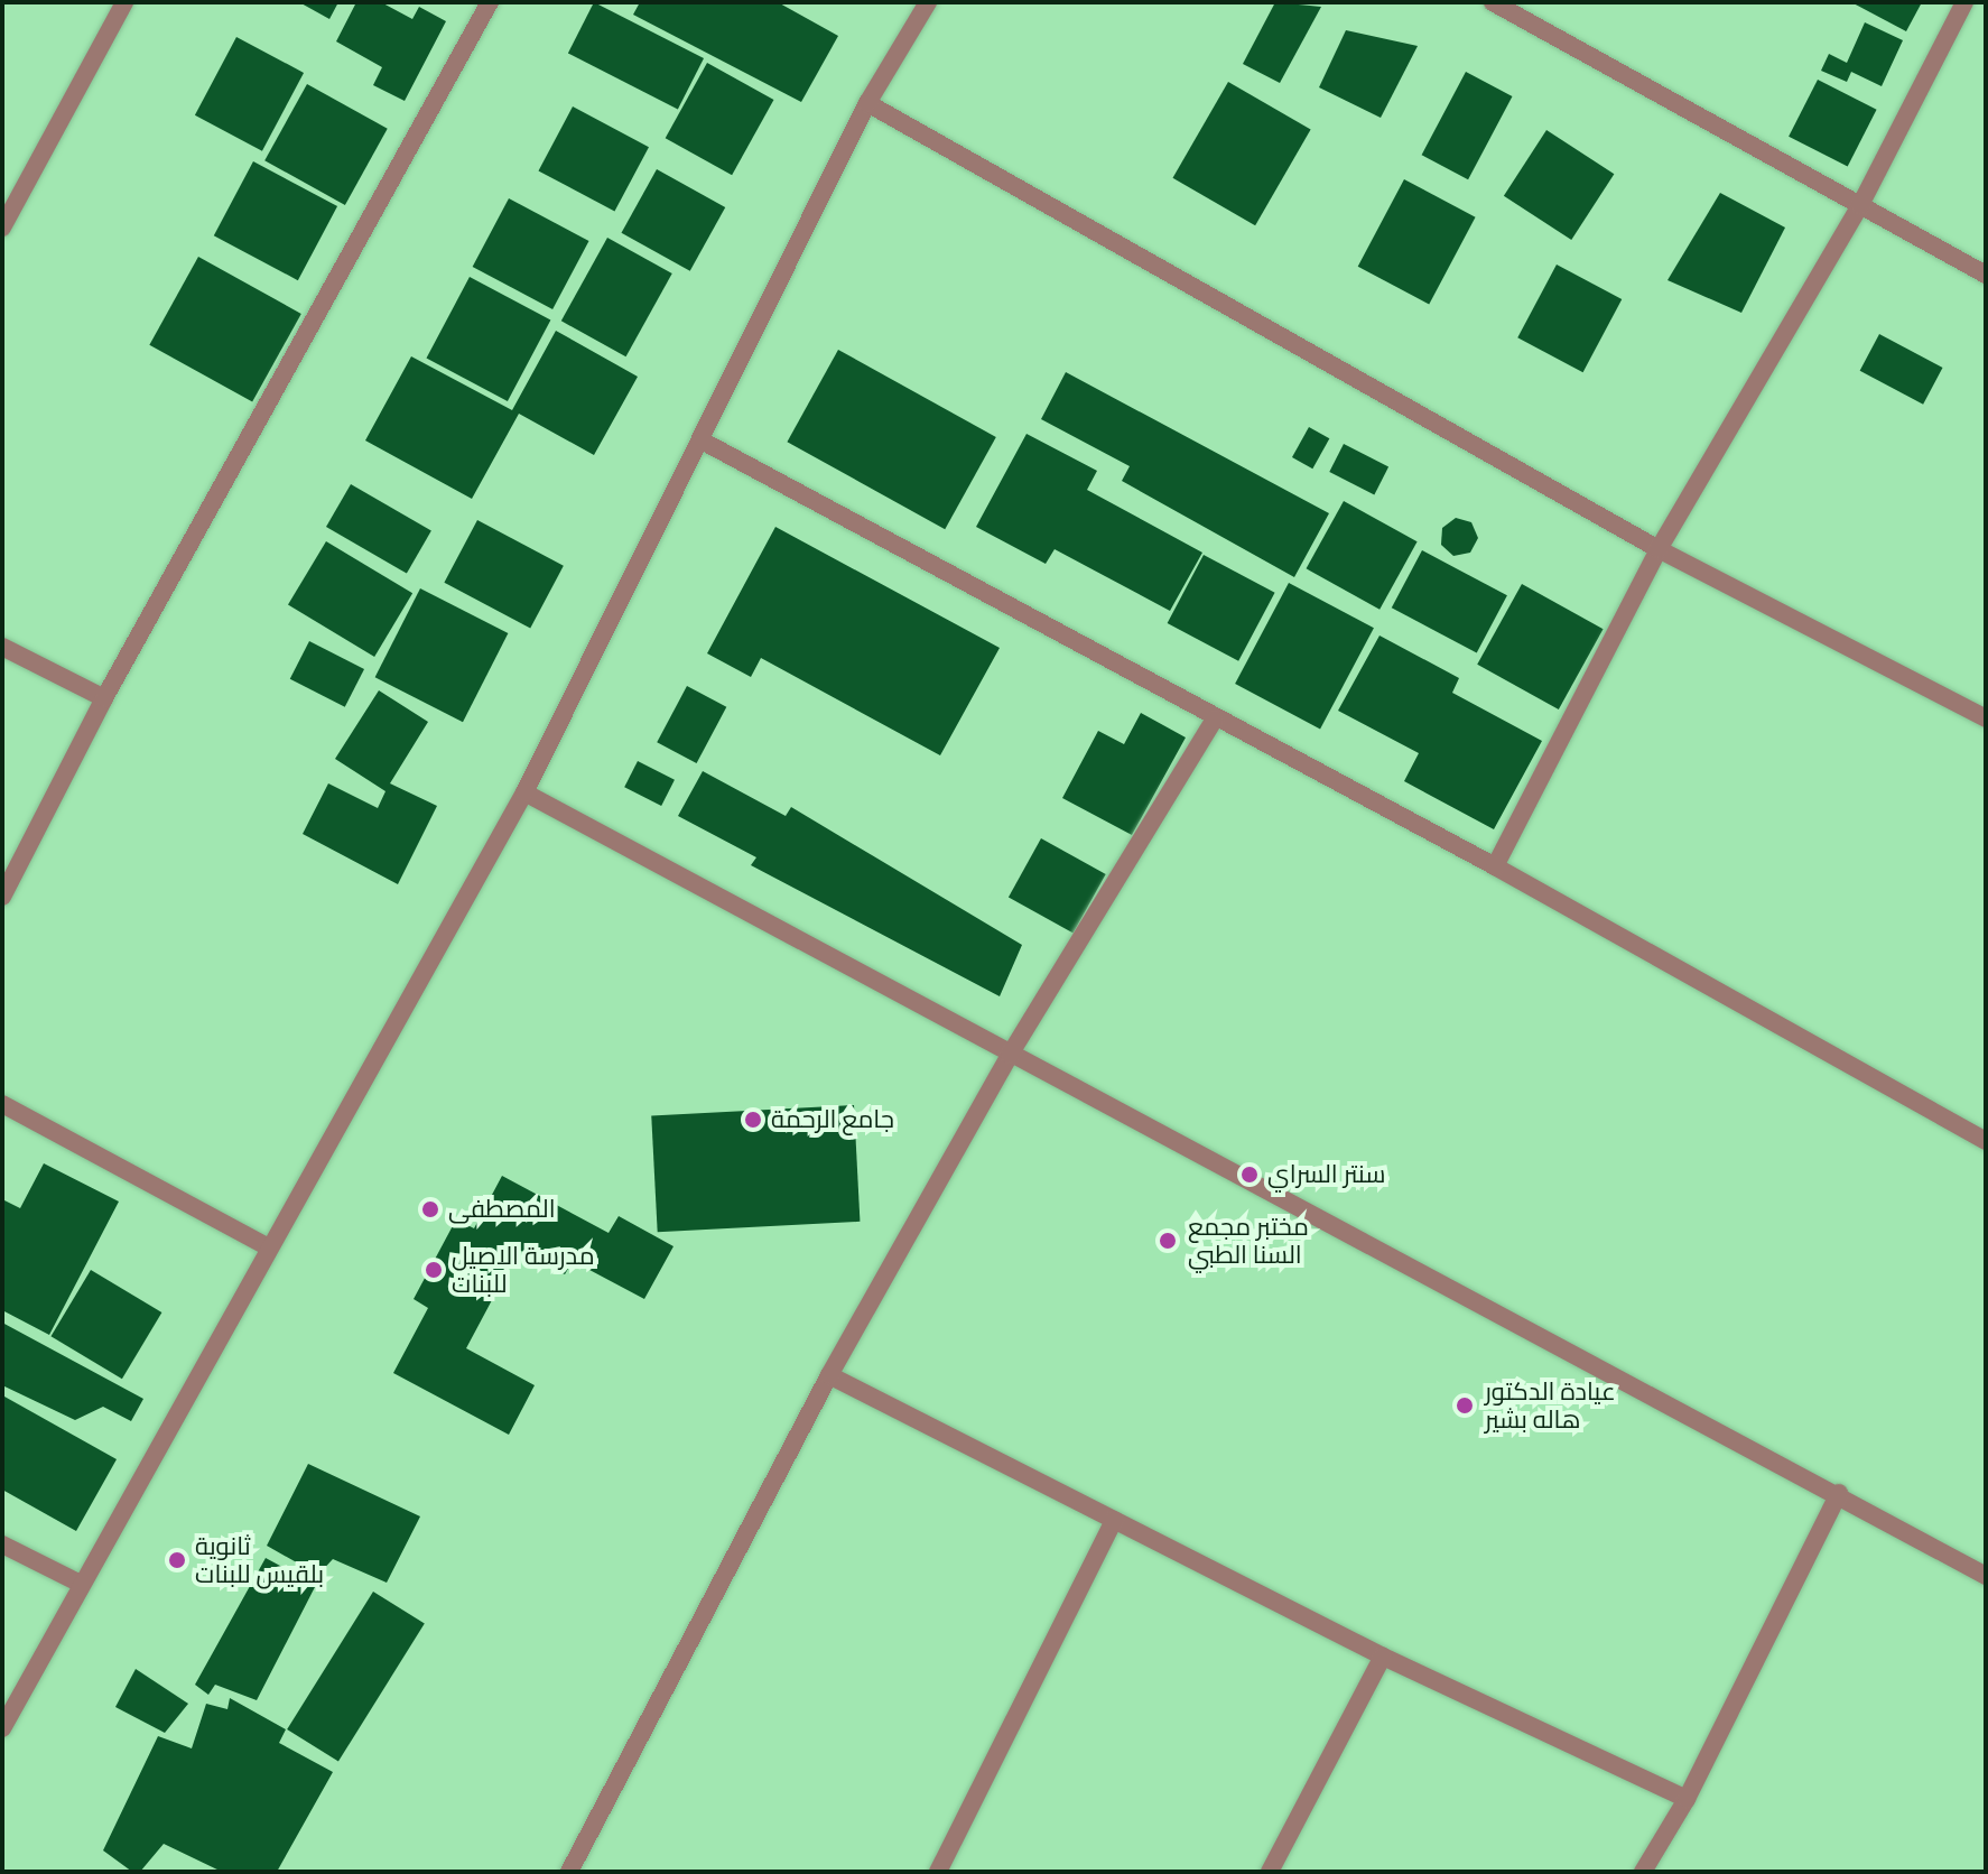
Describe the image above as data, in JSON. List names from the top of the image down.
{
  "places": [
    "جامع الرحمة",
    "سنتر السراي",
    "المصطفى",
    "مختبر مجمع السنا الطبي",
    "مدرسة الاصيل للبنات",
    "عيادة الدكتور هاله بشير",
    "ثانوية بلقيس للبنات"
  ]
}
